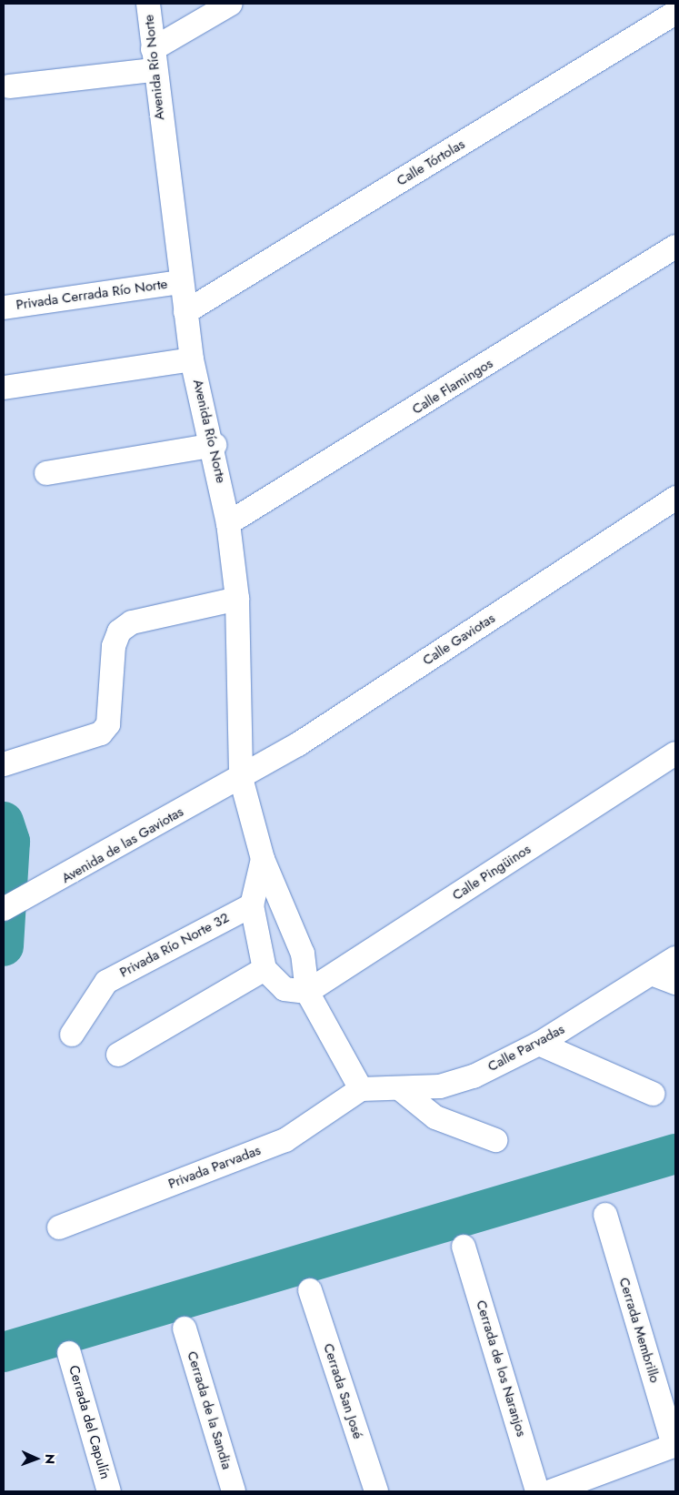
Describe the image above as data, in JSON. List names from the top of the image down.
{
  "streets": {
    "street": [
      "Avenida Río Norte",
      "Calle Tórtolas",
      "Privada Cerrada Río Norte",
      "Calle Flamingos",
      "Calle Gaviotas",
      "Avenida de las Gaviotas",
      "Calle Pingüinos",
      "Privada Río Norte 32",
      "Calle Parvadas",
      "Privada Parvadas",
      "Cerrada Membrillo",
      "Cerrada de los Naranjos",
      "Cerrada San José",
      "Cerrada de la Sandia",
      "Cerrada del Capulín"
    ]
  },
  "crossings": [
    ["Avenida Río Norte", "Calle Tórtolas"],
    ["Avenida Río Norte", "Privada Cerrada Río Norte"],
    ["Avenida Río Norte", "Calle Flamingos"],
    ["Avenida Río Norte", "Calle Gaviotas"],
    ["Avenida Río Norte", "Avenida de las Gaviotas"],
    ["Avenida Río Norte", "Calle Pingüinos"],
    ["Avenida Río Norte", "Privada Río Norte 32"],
    ["Avenida Río Norte", "Calle Parvadas"],
    ["Avenida Río Norte", "Privada Parvadas"],
    ["Calle Gaviotas", "Avenida de las Gaviotas"],
    ["Calle Parvadas", "Privada Parvadas"]
  ],
  "north": "right"
}
